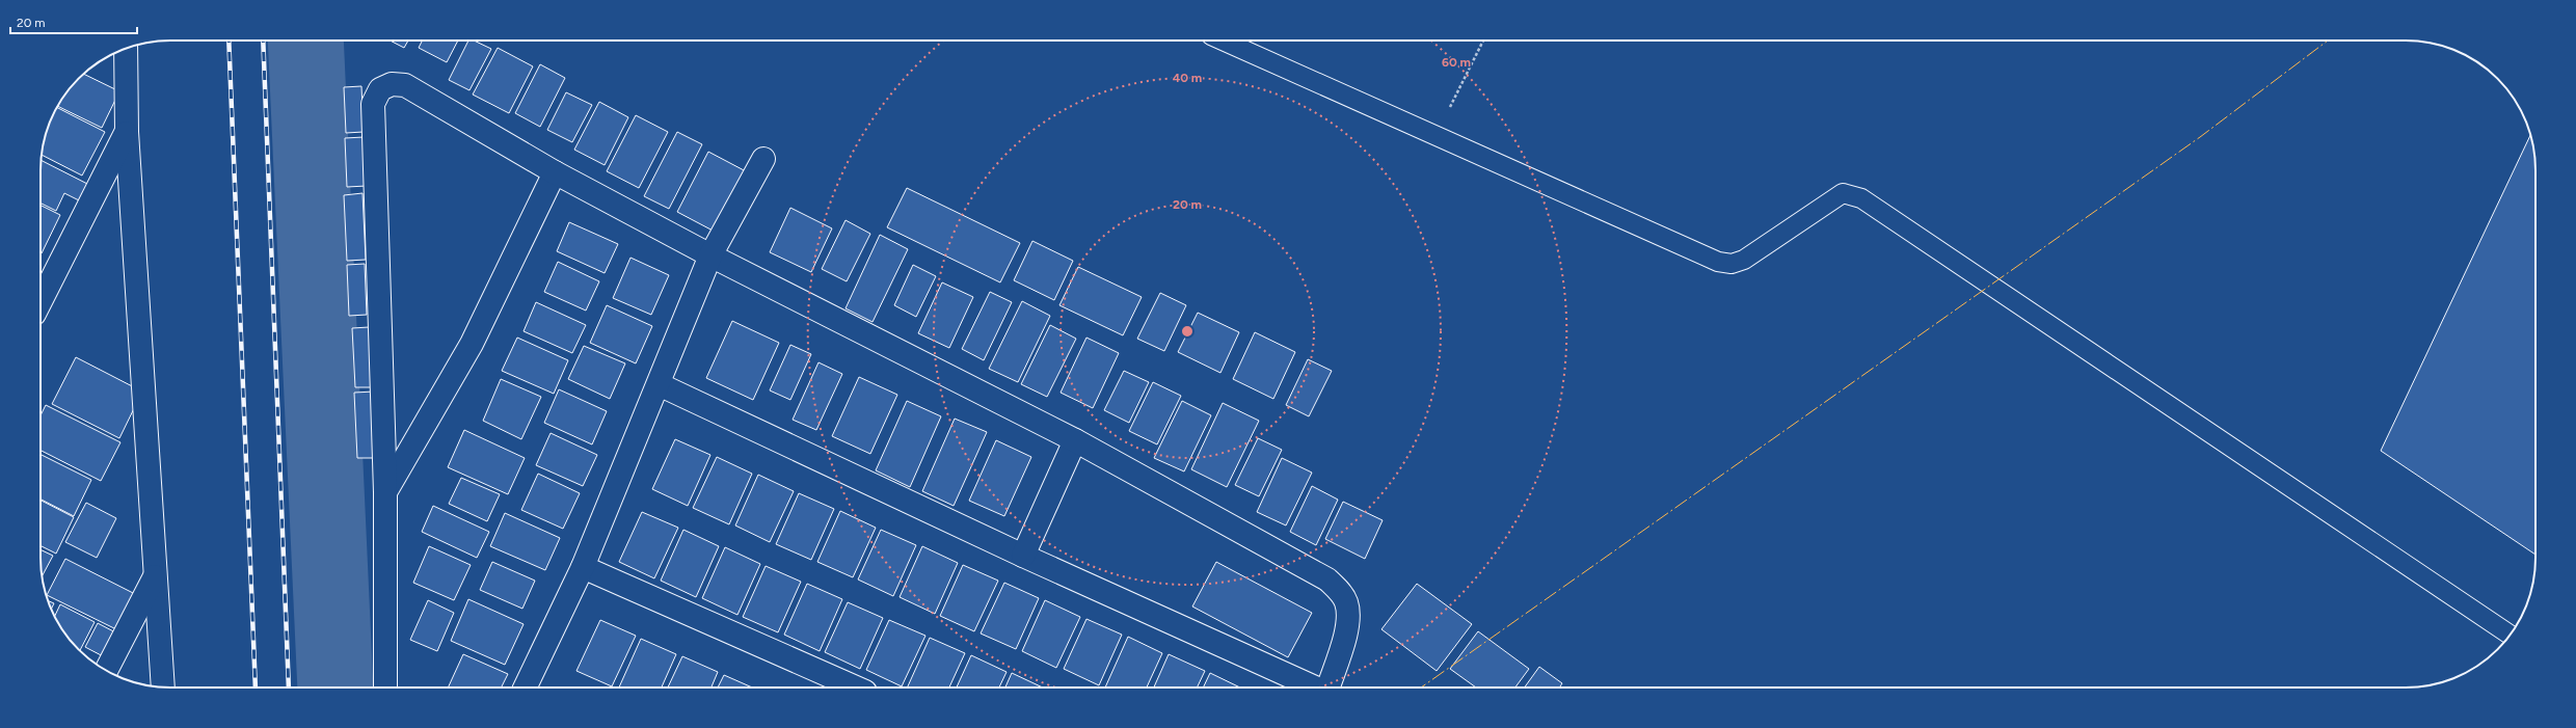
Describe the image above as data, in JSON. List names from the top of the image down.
{
  "scale_bar": "20 m",
  "rings": ["60 m", "40 m", "20 m"]
}
